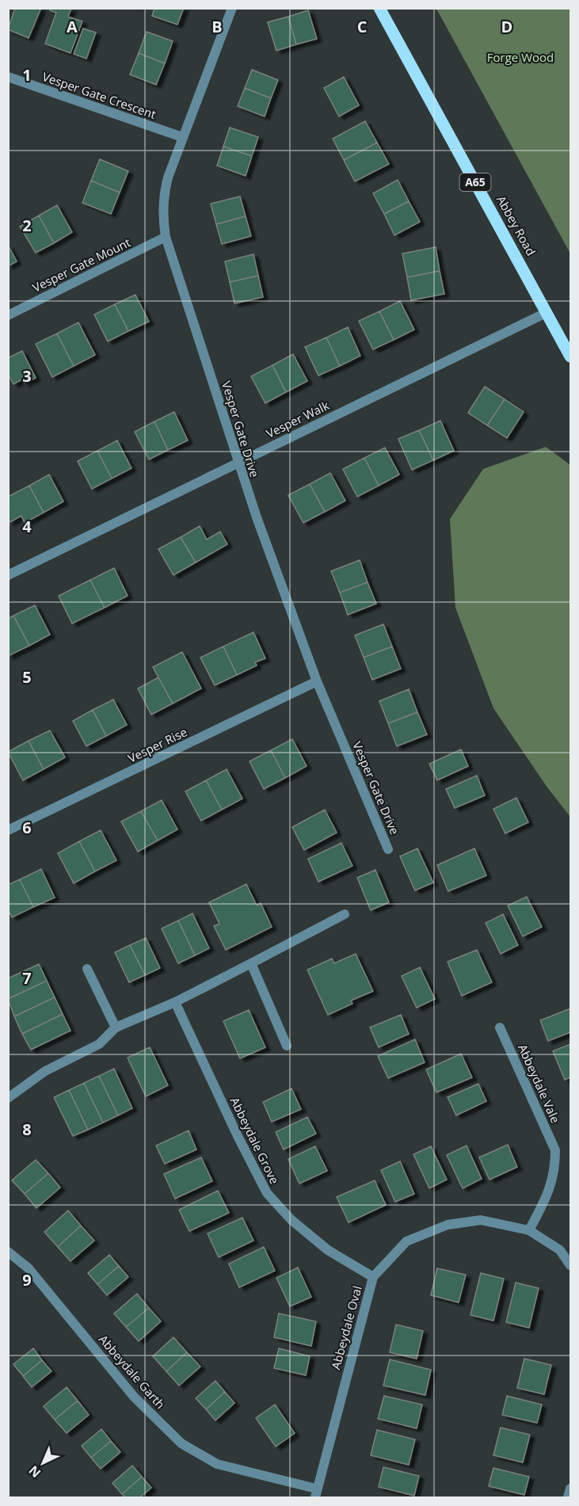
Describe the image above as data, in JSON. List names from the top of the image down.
{
  "streets": {
    "main road": ["A65", "Abbey Road"],
    "street": [
      "Vesper Gate Crescent",
      "Vesper Gate Mount",
      "Vesper Walk",
      "Vesper Gate Drive",
      "Vesper Rise",
      "Abbeydale Vale",
      "Abbeydale Grove",
      "Abbeydale Oval",
      "Abbeydale Garth"
    ]
  },
  "crossings": [
    ["Vesper Gate Crescent", "Vesper Gate Drive"],
    ["Abbey Road", "Vesper Walk"],
    ["Vesper Gate Mount", "Vesper Gate Drive"],
    ["Vesper Walk", "Vesper Gate Drive"],
    ["Vesper Gate Drive", "Vesper Rise"],
    ["Abbeydale Vale", "Abbeydale Oval"],
    ["Abbeydale Grove", "Abbeydale Oval"],
    ["Abbeydale Oval", "Abbeydale Garth"]
  ],
  "parks": ["Forge Wood"],
  "north": "bottom left",
  "grid": {
    "columns": [
      "A",
      "B",
      "C",
      "D"
    ],
    "rows": [
      "1",
      "2",
      "3",
      "4",
      "5",
      "6",
      "7",
      "8",
      "9"
    ]
  }
}
